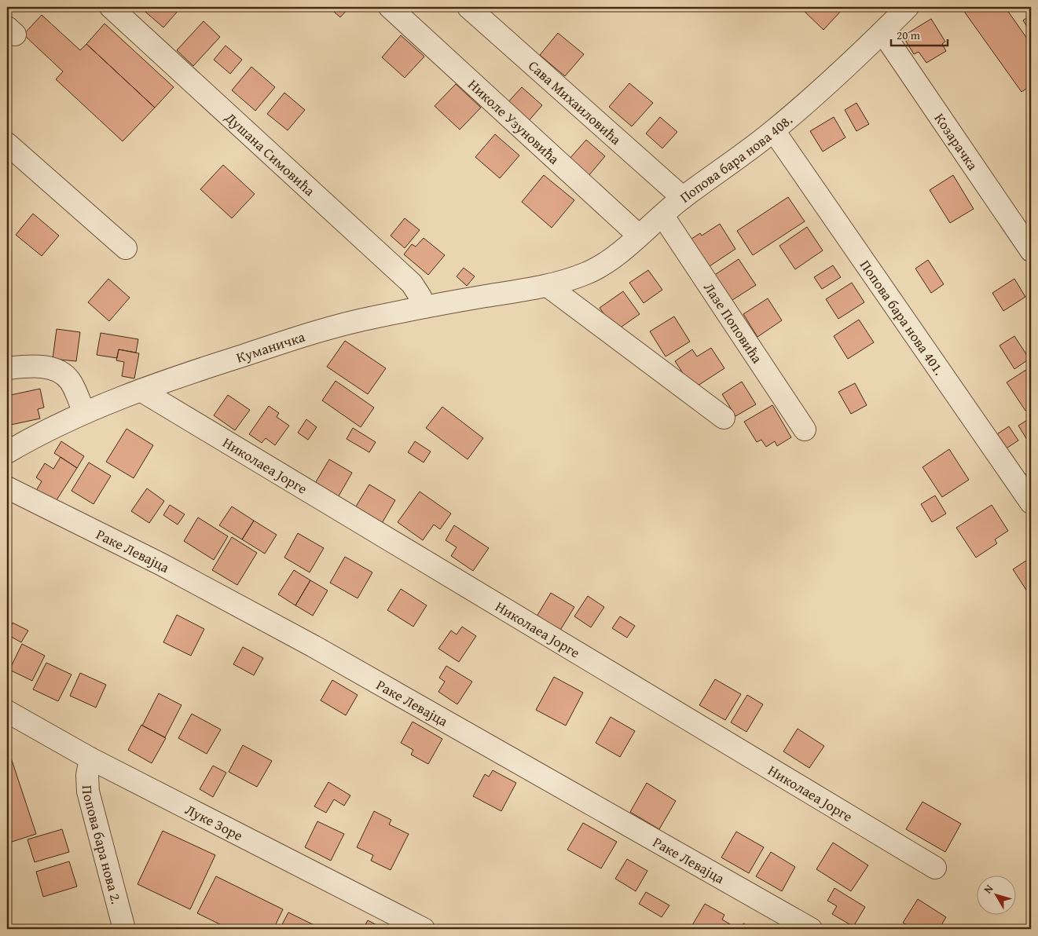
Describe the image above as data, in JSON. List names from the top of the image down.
{
  "streets": {
    "street": [
      "Сава Михаиловића",
      "Николе Узуновића",
      "Козарачка",
      "Душана Симовића",
      "Попова бара нова 408.",
      "Попова бара нова 401.",
      "Лазе Поповића",
      "Куманичка",
      "Николаеа Јорге",
      "Раке Левајца",
      "Луке Зоре",
      "Попова бара нова 2."
    ]
  },
  "crossings": [
    ["Сава Михаиловића", "Попова бара нова 408."],
    ["Николе Узуновића", "Попова бара нова 408."],
    ["Козарачка", "Попова бара нова 408."],
    ["Душана Симовића", "Куманичка"],
    ["Попова бара нова 408.", "Попова бара нова 401."],
    ["Попова бара нова 408.", "Лазе Поповића"],
    ["Попова бара нова 408.", "Куманичка"],
    ["Куманичка", "Николаеа Јорге"],
    ["Луке Зоре", "Попова бара нова 2."]
  ],
  "scale_bar": "20 m",
  "north": "top left"
}
